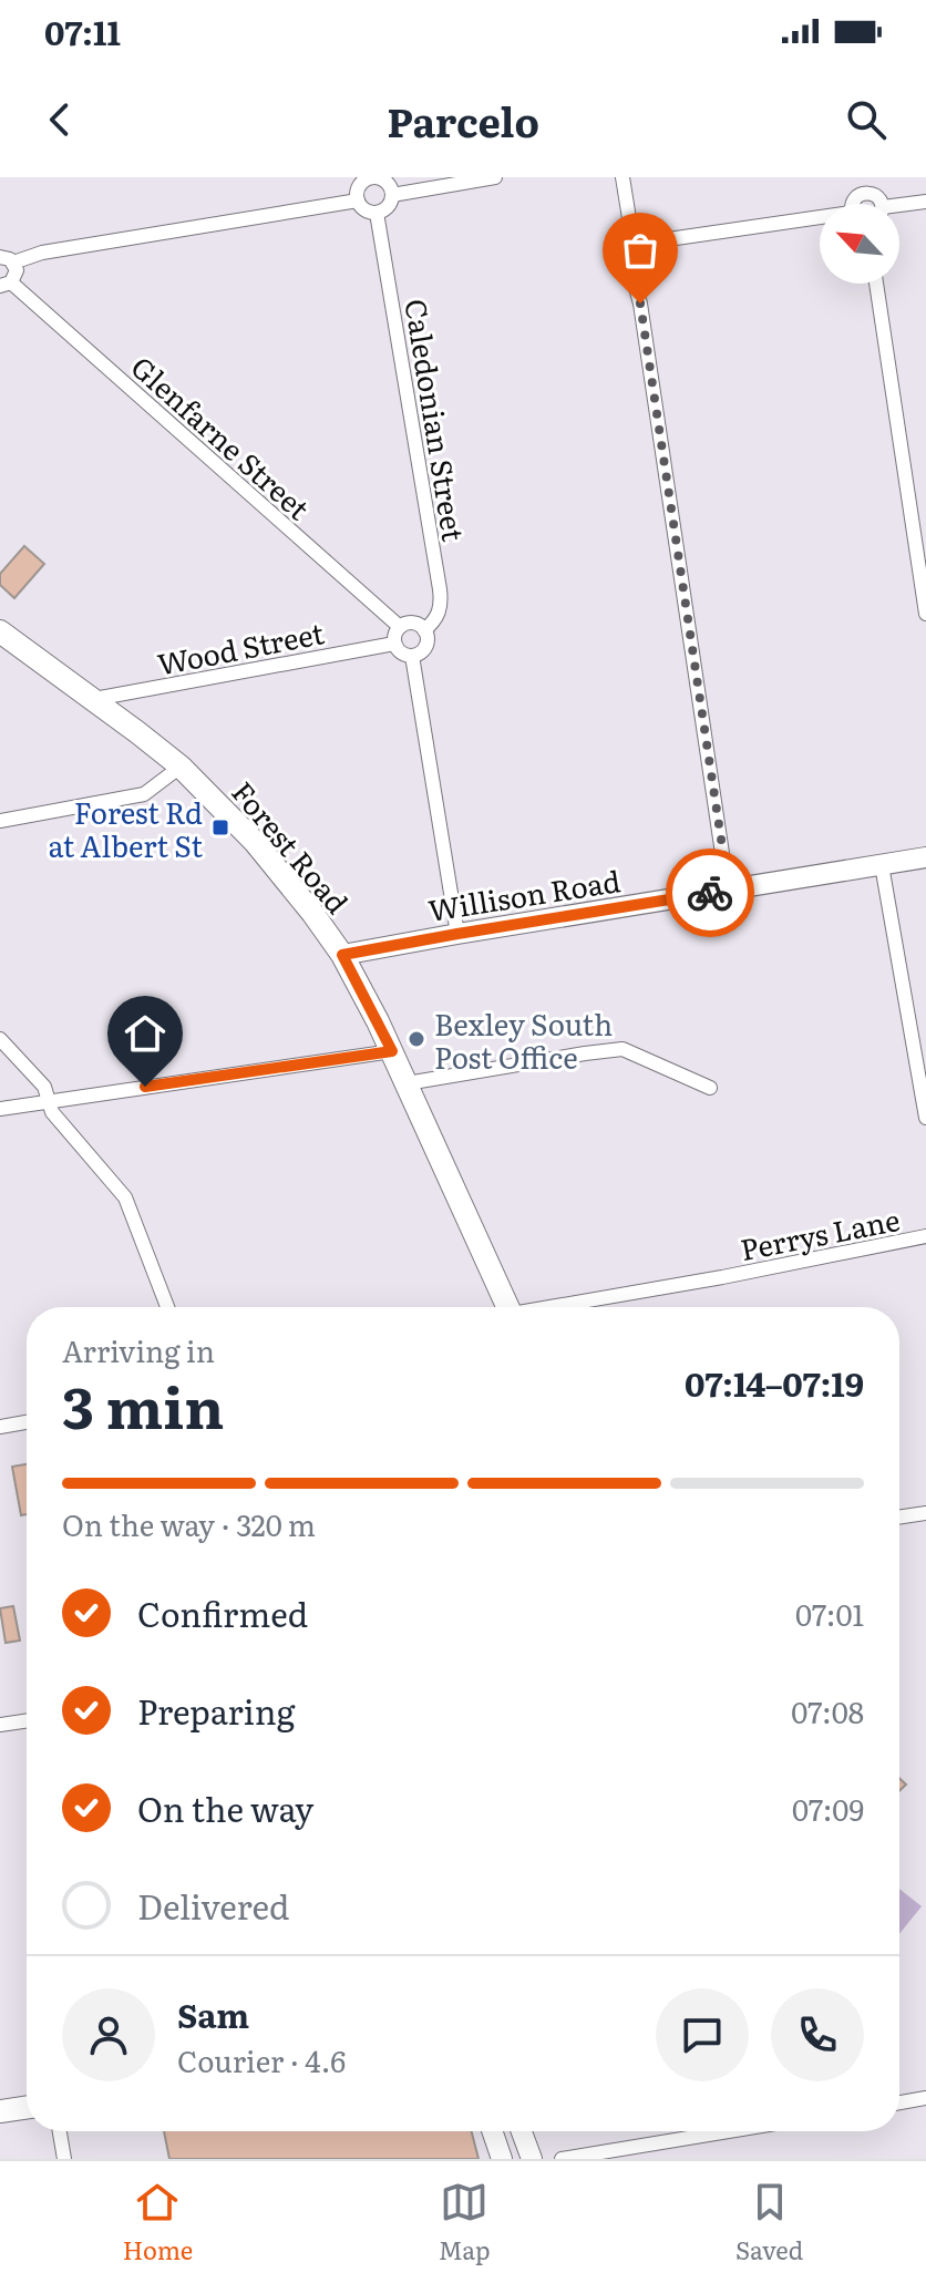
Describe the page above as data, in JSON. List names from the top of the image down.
{
  "streets": {
    "main road": ["Forest Road", "Willison Road"],
    "street": [
      "Caledonian Street",
      "Glenfarne Street",
      "Wood Street",
      "Perrys Lane"
    ]
  },
  "crossings": [
    ["Caledonian Street", "Glenfarne Street"],
    ["Caledonian Street", "Wood Street"],
    ["Glenfarne Street", "Wood Street"],
    ["Wood Street", "Forest Road"],
    ["Forest Road", "Willison Road"]
  ],
  "places": {
    "transit": ["Forest Rd at Albert St"],
    "other": ["Bexley South Post Office"]
  },
  "north": "top left",
  "page": {
    "status": "07:11",
    "header": "Parcelo",
    "heading": ["3 min", "Arriving in", "07:14–07:19"],
    "panel": ["Sam", "Courier · 4.6"],
    "bar": "On the way · 320 m",
    "list": [
      ["Confirmed", "07:01"],
      ["Preparing", "07:08"],
      ["On the way", "07:09"],
      "Delivered"
    ],
    "tabs": ["Home", "Map", "Saved"]
  }
}
